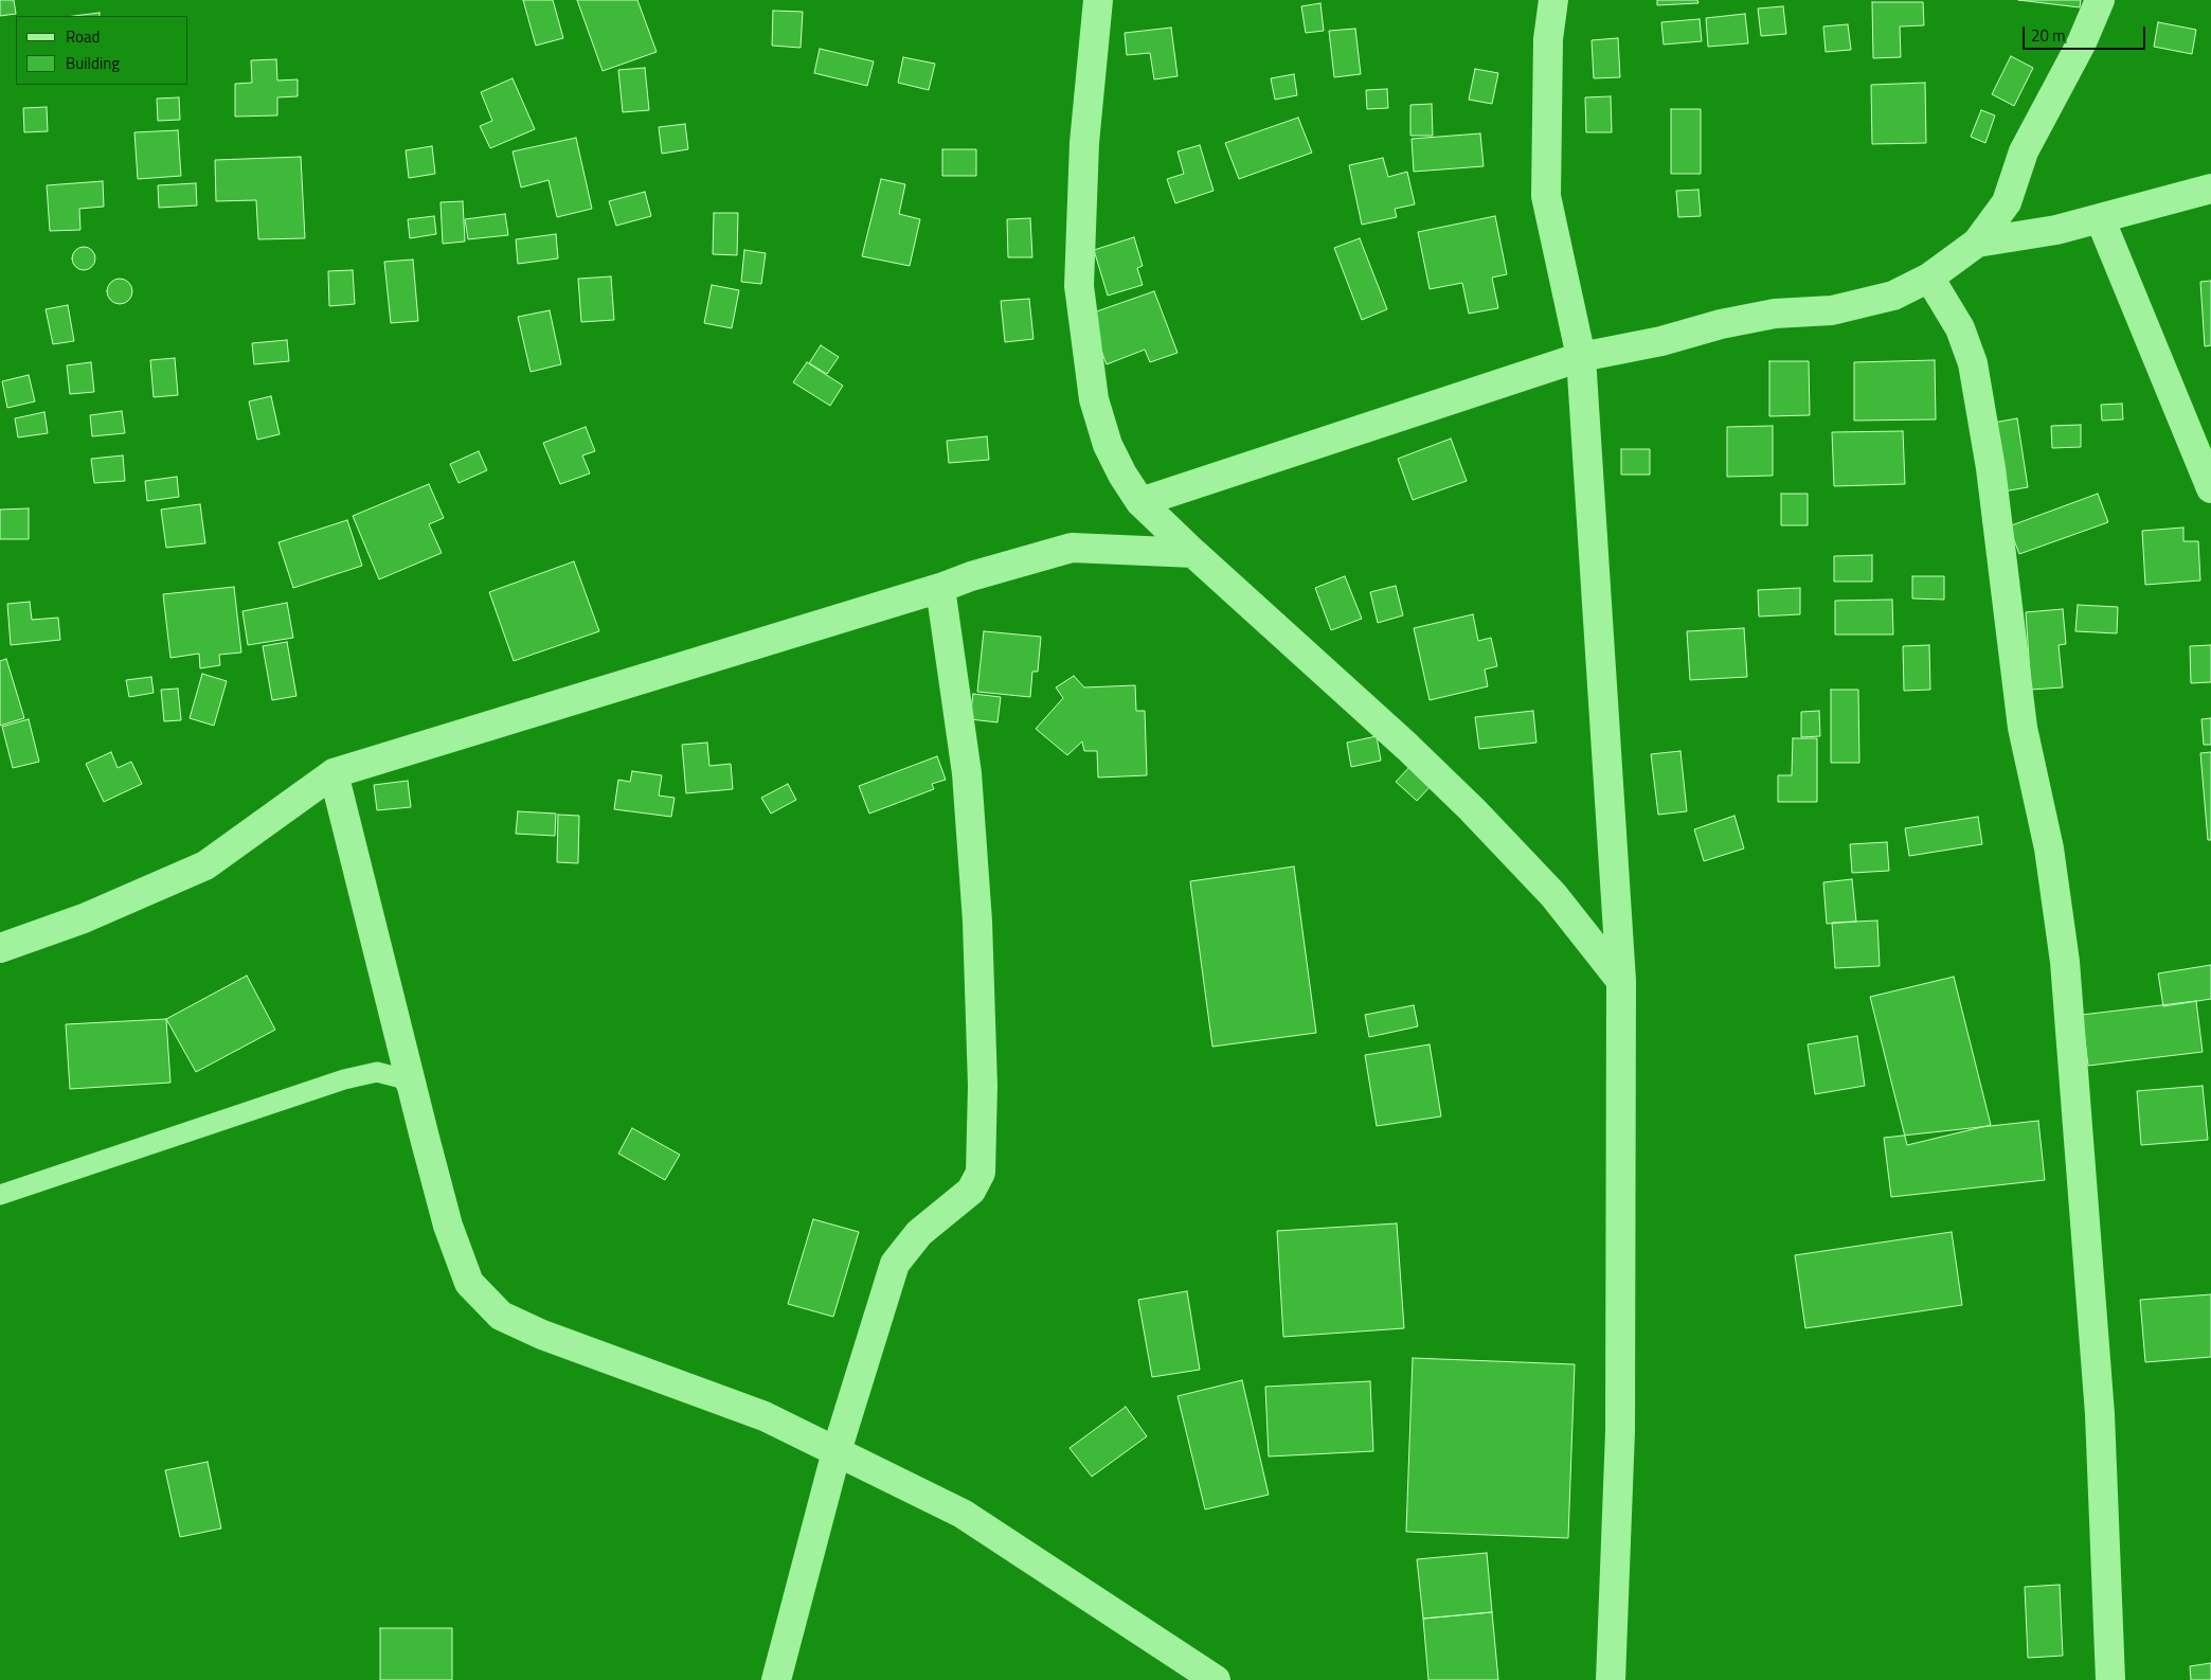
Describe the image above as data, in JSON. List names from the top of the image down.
{
  "legend": ["Road", "Building"],
  "scale_bar": "20 m"
}
